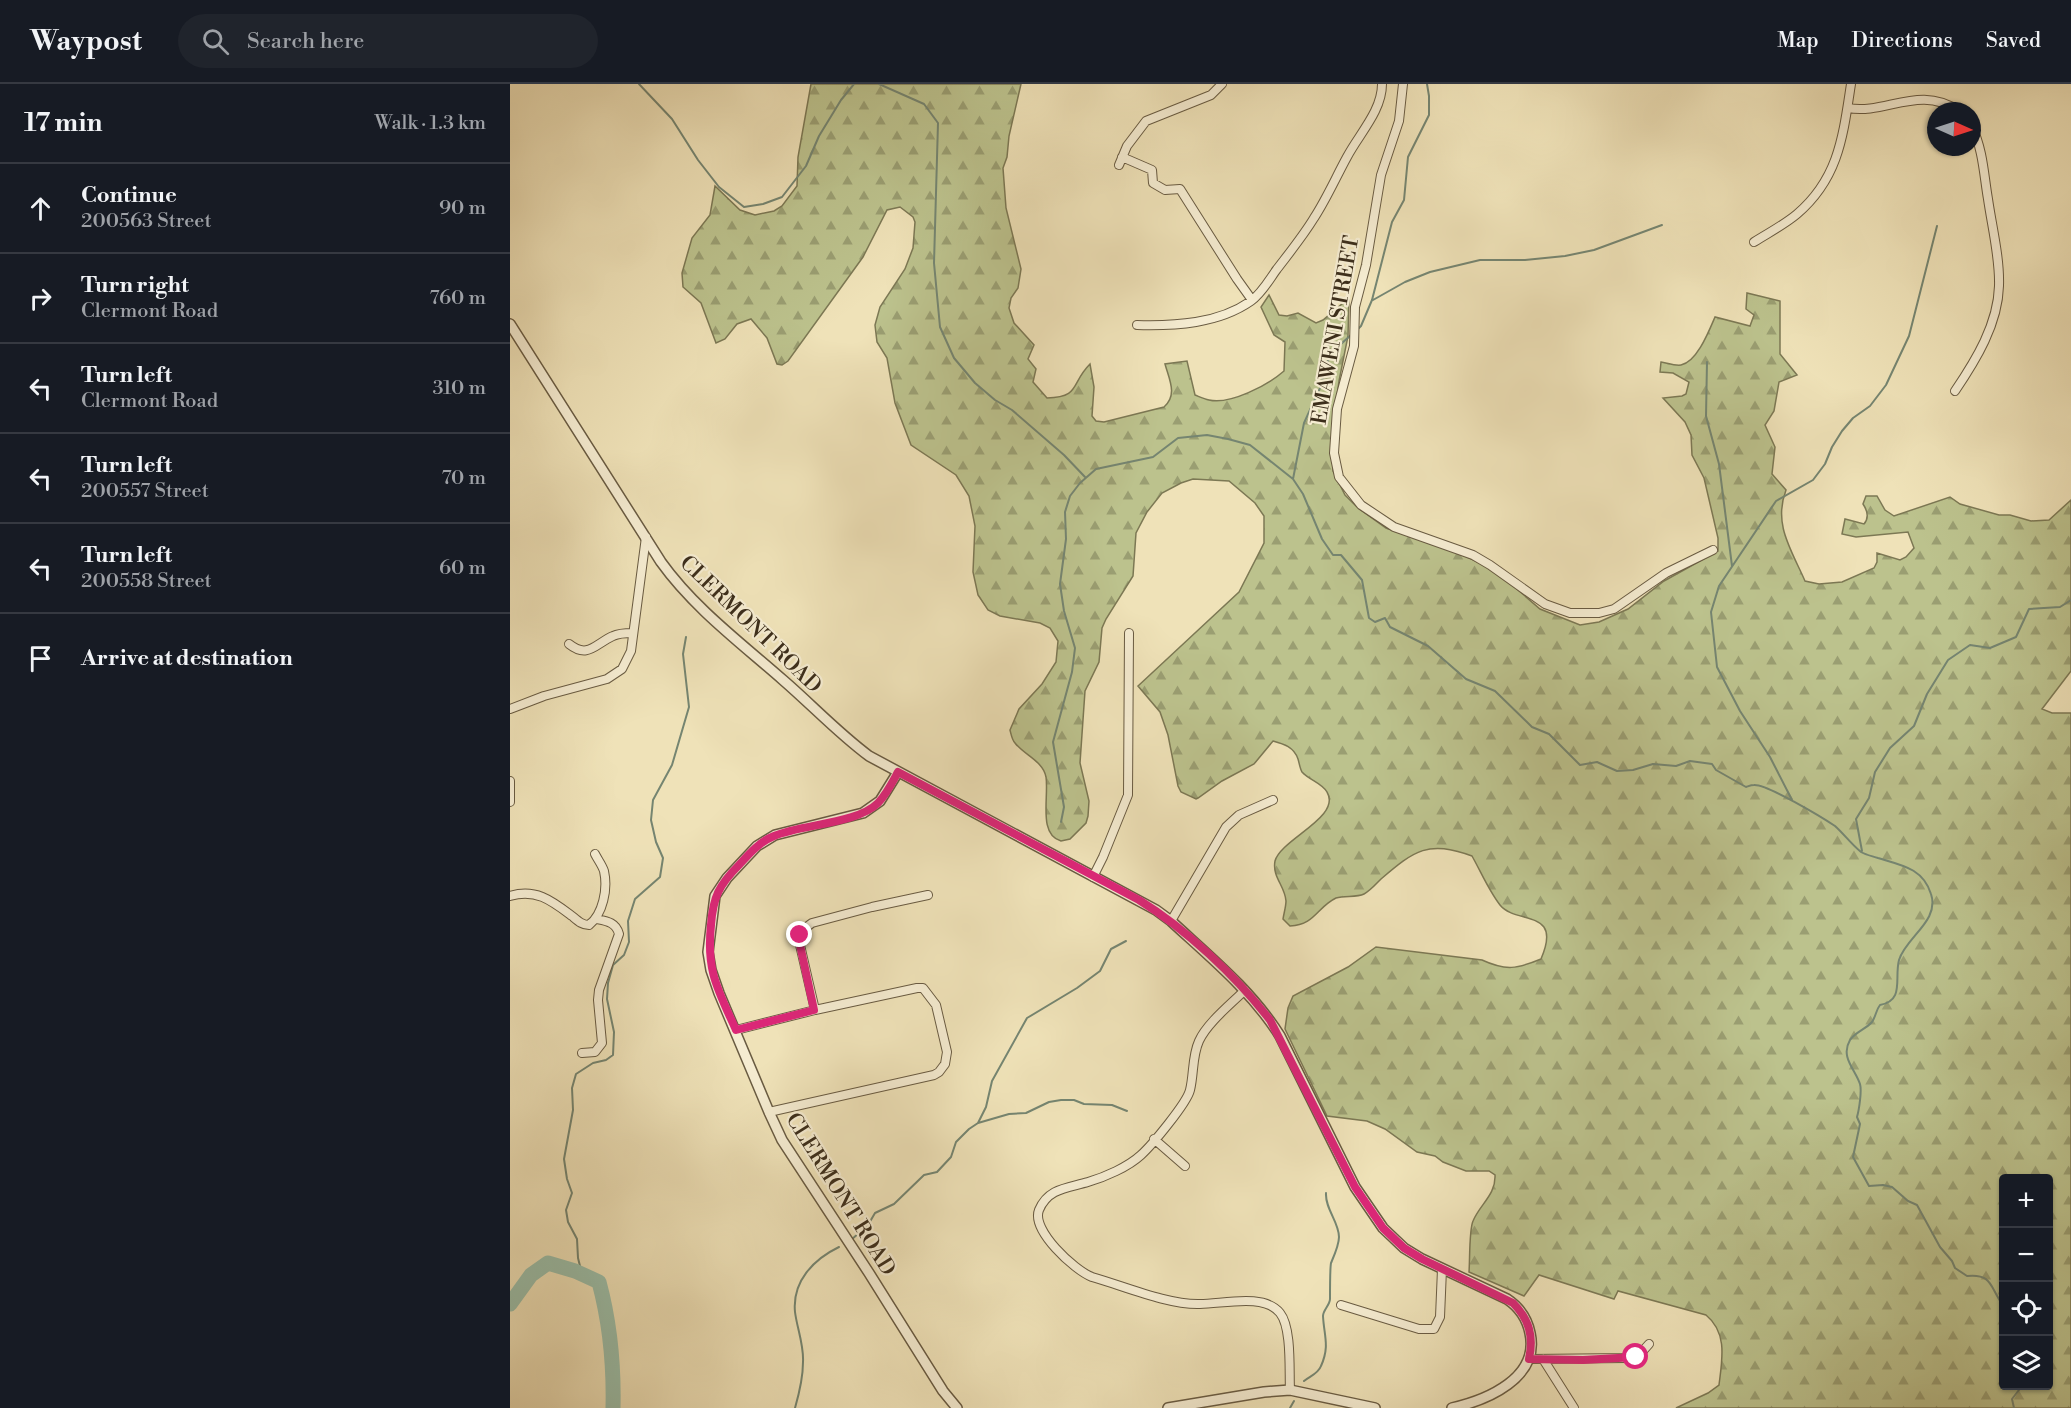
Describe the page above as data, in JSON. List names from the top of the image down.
{
  "streets": {
    "street": ["EMAWENI STREET", "CLERMONT ROAD"]
  },
  "north": "right",
  "page": {
    "header": "Waypost",
    "search": "Search here",
    "nav": ["Map", "Directions", "Saved"],
    "heading": ["17 min", "Walk · 1.3 km"],
    "list": [
      ["Continue", "200563 Street", "90 m"],
      ["Turn right", "Clermont Road", "760 m"],
      ["Turn left", "Clermont Road", "310 m"],
      ["Turn left", "200557 Street", "70 m"],
      ["Turn left", "200558 Street", "60 m"],
      "Arrive at destination"
    ],
    "map_buttons": ["+", "−"]
  }
}
